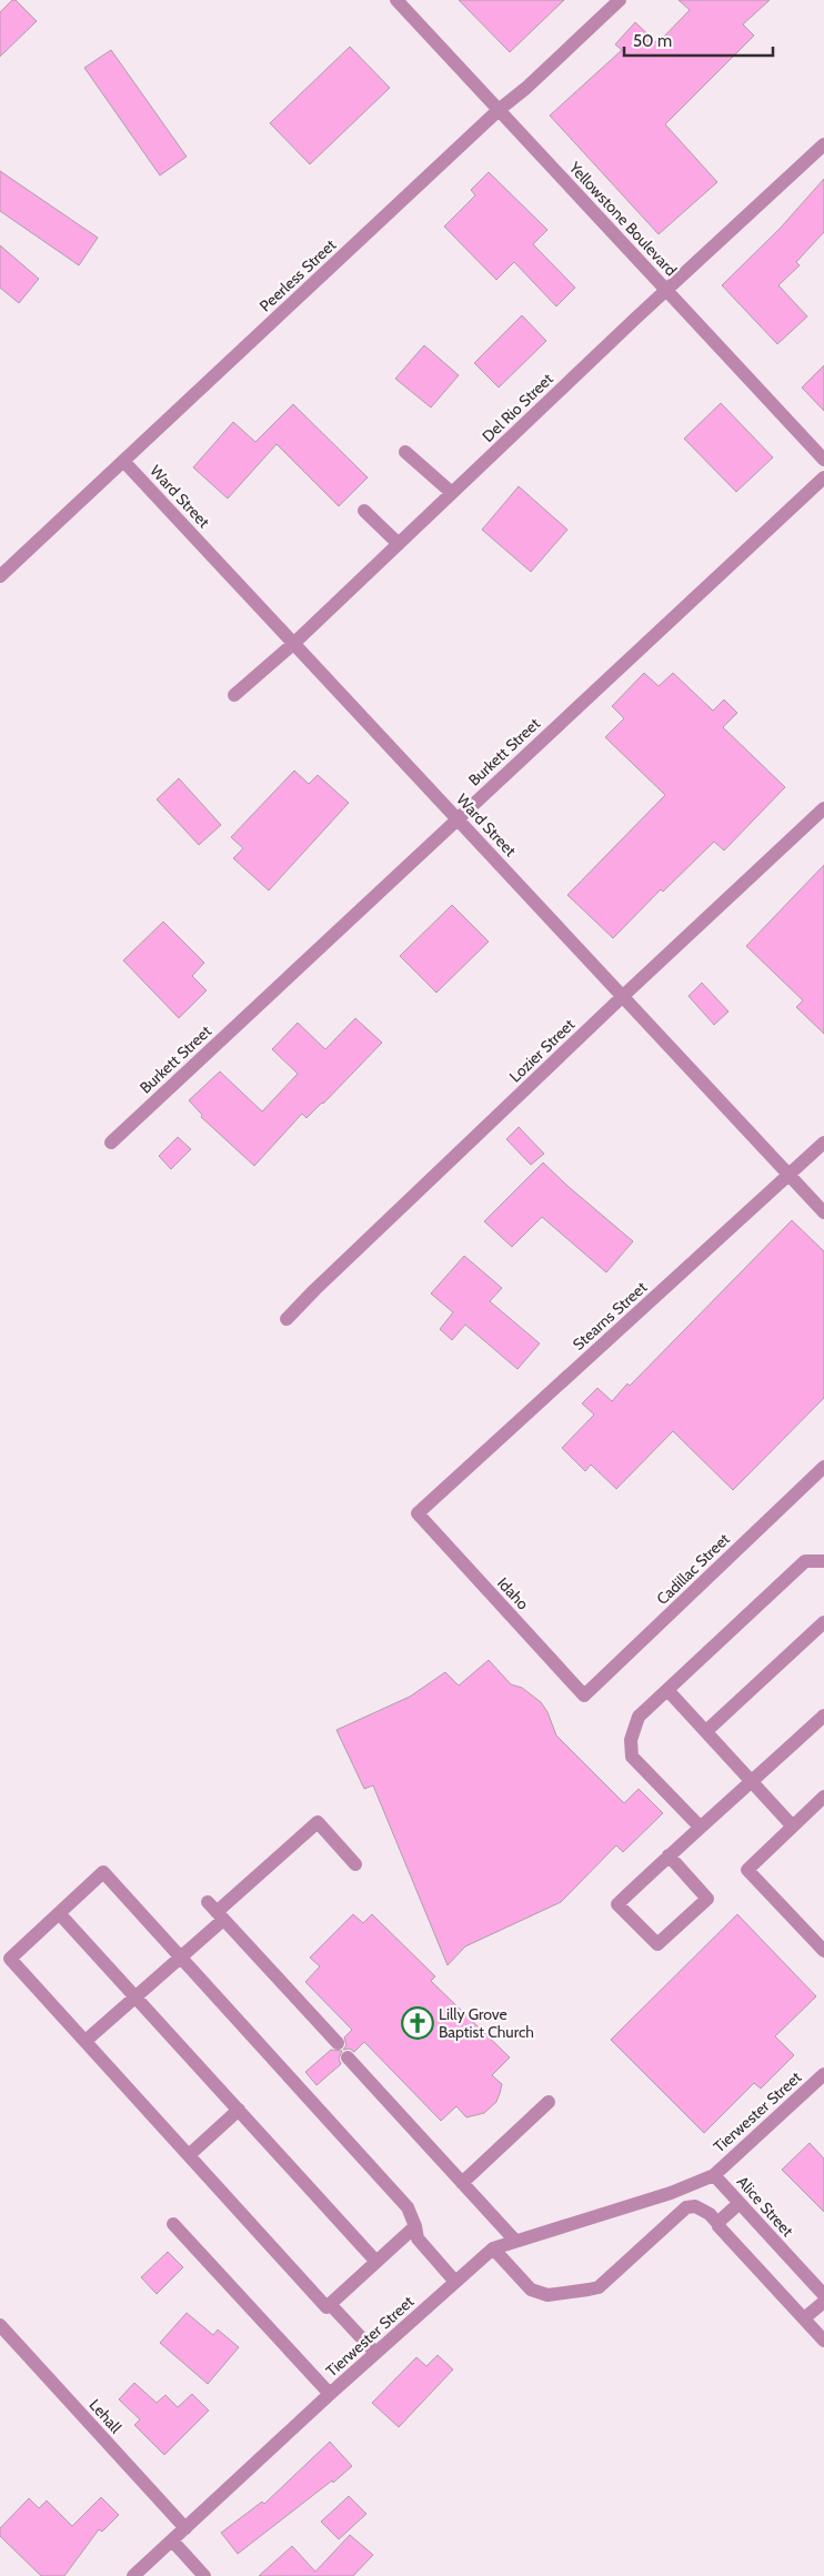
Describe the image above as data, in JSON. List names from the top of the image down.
{
  "streets": {
    "street": [
      "Yellowstone Boulevard",
      "Peerless Street",
      "Del Rio Street",
      "Ward Street",
      "Burkett Street",
      "Lozier Street",
      "Stearns Street",
      "Cadillac Street",
      "Idaho",
      "Tierwester Street",
      "Alice Street",
      "Lehall"
    ]
  },
  "crossings": [
    ["Yellowstone Boulevard", "Peerless Street"],
    ["Yellowstone Boulevard", "Del Rio Street"],
    ["Peerless Street", "Ward Street"],
    ["Del Rio Street", "Ward Street"],
    ["Ward Street", "Burkett Street"],
    ["Ward Street", "Lozier Street"],
    ["Ward Street", "Stearns Street"],
    ["Stearns Street", "Idaho"],
    ["Cadillac Street", "Idaho"],
    ["Tierwester Street", "Alice Street"],
    ["Tierwester Street", "Lehall"]
  ],
  "places": {
    "church": ["Lilly Grove Baptist Church"]
  },
  "scale_bar": "50 m"
}
